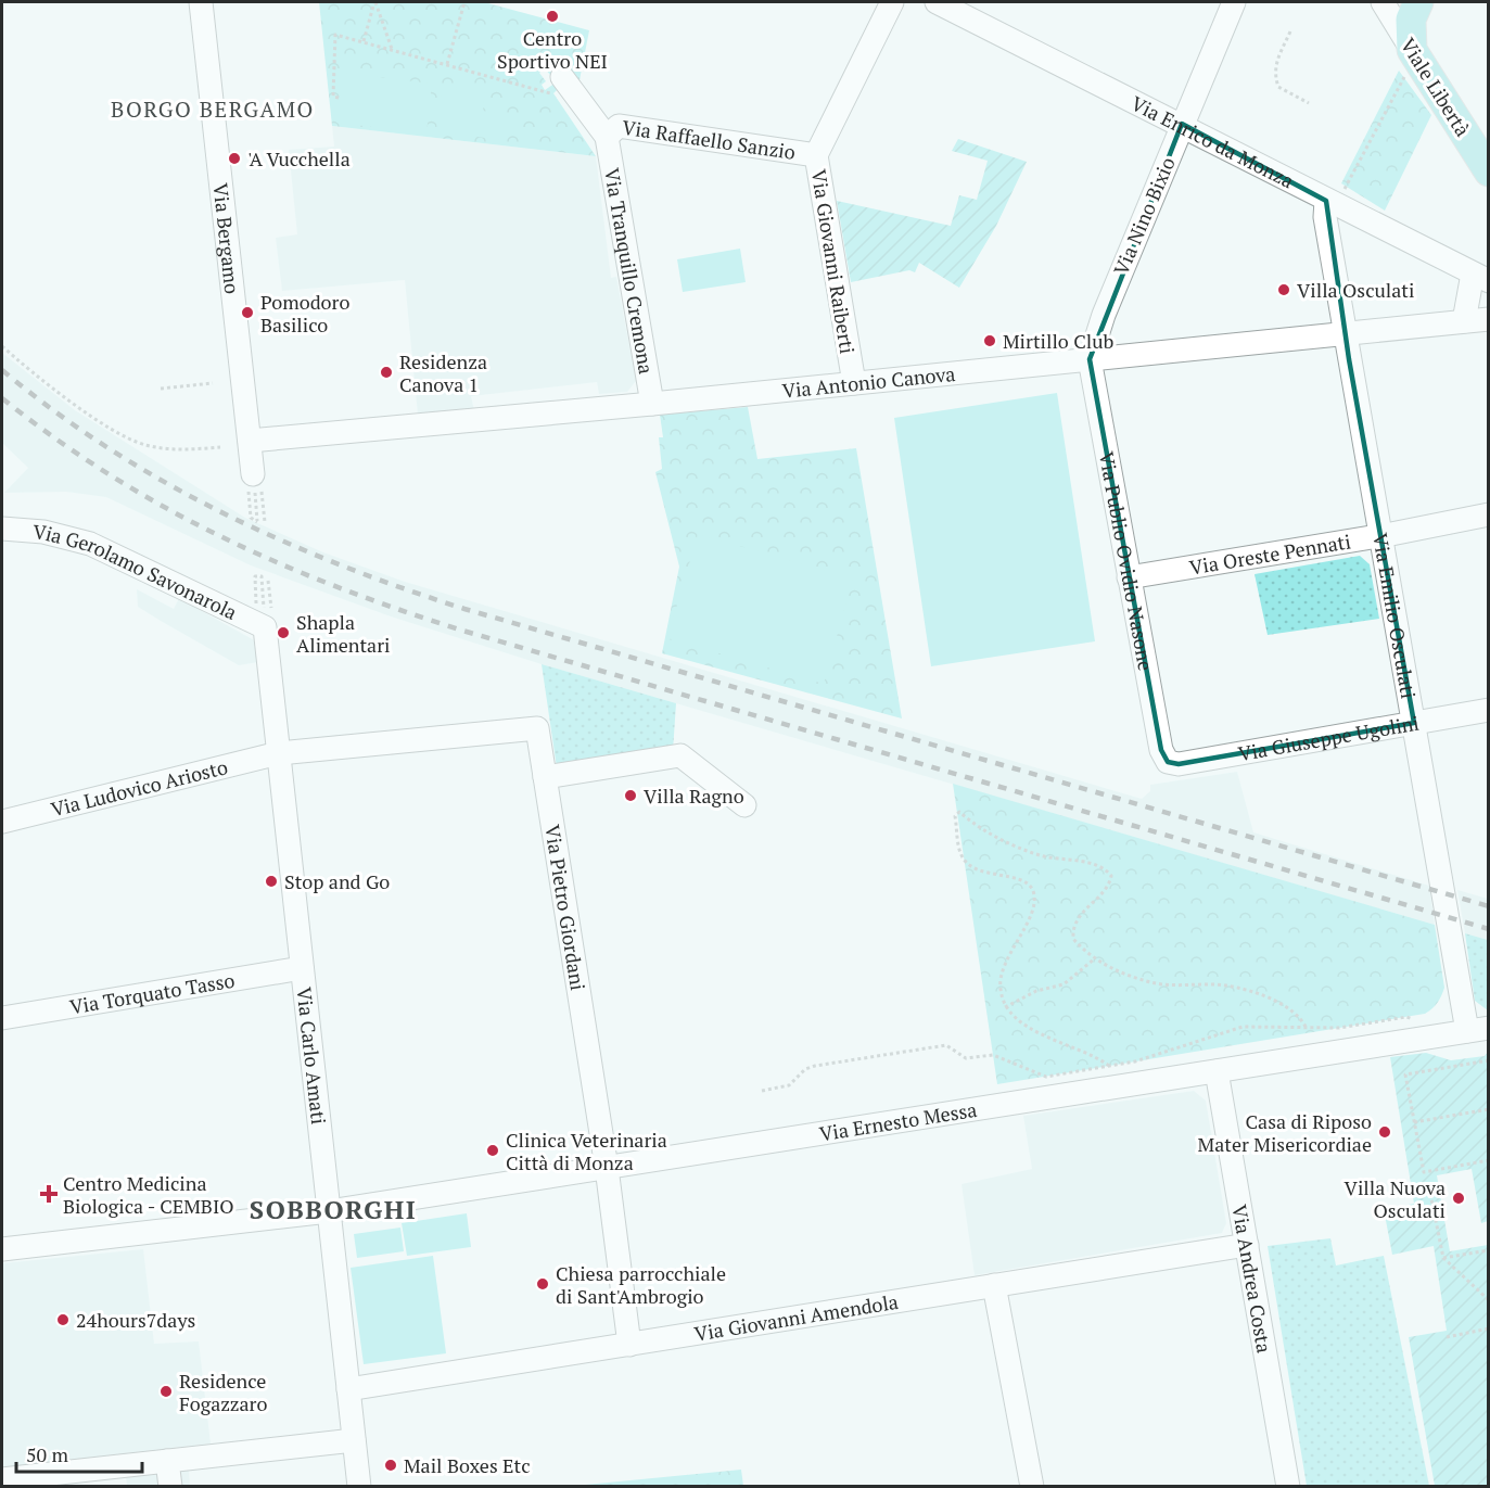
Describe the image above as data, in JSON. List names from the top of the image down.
{
  "streets": {
    "main road": ["Viale Libertà"],
    "street": [
      "Via Raffaello Sanzio",
      "Via Enrico da Monza",
      "Via Nino Bixio",
      "Via Bergamo",
      "Via Giovanni Raiberti",
      "Via Tranquillo Cremona",
      "Via Antonio Canova",
      "Via Oreste Pennati",
      "Via Publio Ovidio Nasone",
      "Via Gerolamo Savonarola",
      "Via Emilio Osculati",
      "Via Giuseppe Ugolini",
      "Via Ludovico Ariosto",
      "Via Pietro Giordani",
      "Via Torquato Tasso",
      "Via Carlo Amati",
      "Via Ernesto Messa",
      "Via Andrea Costa",
      "Via Giovanni Amendola"
    ]
  },
  "crossings": [
    ["Via Raffaello Sanzio", "Via Giovanni Raiberti"],
    ["Via Raffaello Sanzio", "Via Tranquillo Cremona"],
    ["Via Enrico da Monza", "Via Nino Bixio"],
    ["Via Enrico da Monza", "Via Emilio Osculati"],
    ["Via Nino Bixio", "Via Antonio Canova"],
    ["Via Nino Bixio", "Via Publio Ovidio Nasone"],
    ["Via Bergamo", "Via Antonio Canova"],
    ["Via Giovanni Raiberti", "Via Antonio Canova"],
    ["Via Tranquillo Cremona", "Via Antonio Canova"],
    ["Via Antonio Canova", "Via Publio Ovidio Nasone"],
    ["Via Antonio Canova", "Via Emilio Osculati"],
    ["Via Oreste Pennati", "Via Publio Ovidio Nasone"],
    ["Via Oreste Pennati", "Via Emilio Osculati"],
    ["Via Publio Ovidio Nasone", "Via Giuseppe Ugolini"],
    ["Via Gerolamo Savonarola", "Via Carlo Amati"],
    ["Via Emilio Osculati", "Via Giuseppe Ugolini"],
    ["Via Emilio Osculati", "Via Ernesto Messa"],
    ["Via Ludovico Ariosto", "Via Pietro Giordani"],
    ["Via Ludovico Ariosto", "Via Carlo Amati"],
    ["Via Pietro Giordani", "Via Carlo Amati"],
    ["Via Pietro Giordani", "Via Ernesto Messa"],
    ["Via Pietro Giordani", "Via Giovanni Amendola"],
    ["Via Torquato Tasso", "Via Carlo Amati"],
    ["Via Carlo Amati", "Via Ernesto Messa"],
    ["Via Carlo Amati", "Via Giovanni Amendola"],
    ["Via Ernesto Messa", "Via Andrea Costa"],
    ["Via Andrea Costa", "Via Giovanni Amendola"]
  ],
  "districts": ["BORGO BERGAMO", "SOBBORGHI"],
  "places": {
    "other": [
      "Centro Sportivo NEI",
      "'A Vucchella",
      "Villa Osculati",
      "Pomodoro Basilico",
      "Mirtillo Club",
      "Residenza Canova 1",
      "Shapla Alimentari",
      "Villa Ragno",
      "Stop and Go",
      "Casa di Riposo Mater Misericordiae",
      "Clinica Veterinaria Città di Monza",
      "Villa Nuova Osculati",
      "Chiesa parrocchiale di Sant'Ambrogio",
      "24hours7days",
      "Residence Fogazzaro",
      "Mail Boxes Etc"
    ],
    "health": ["Centro Medicina Biologica - CEMBIO"]
  },
  "scale_bar": "50 m"
}
